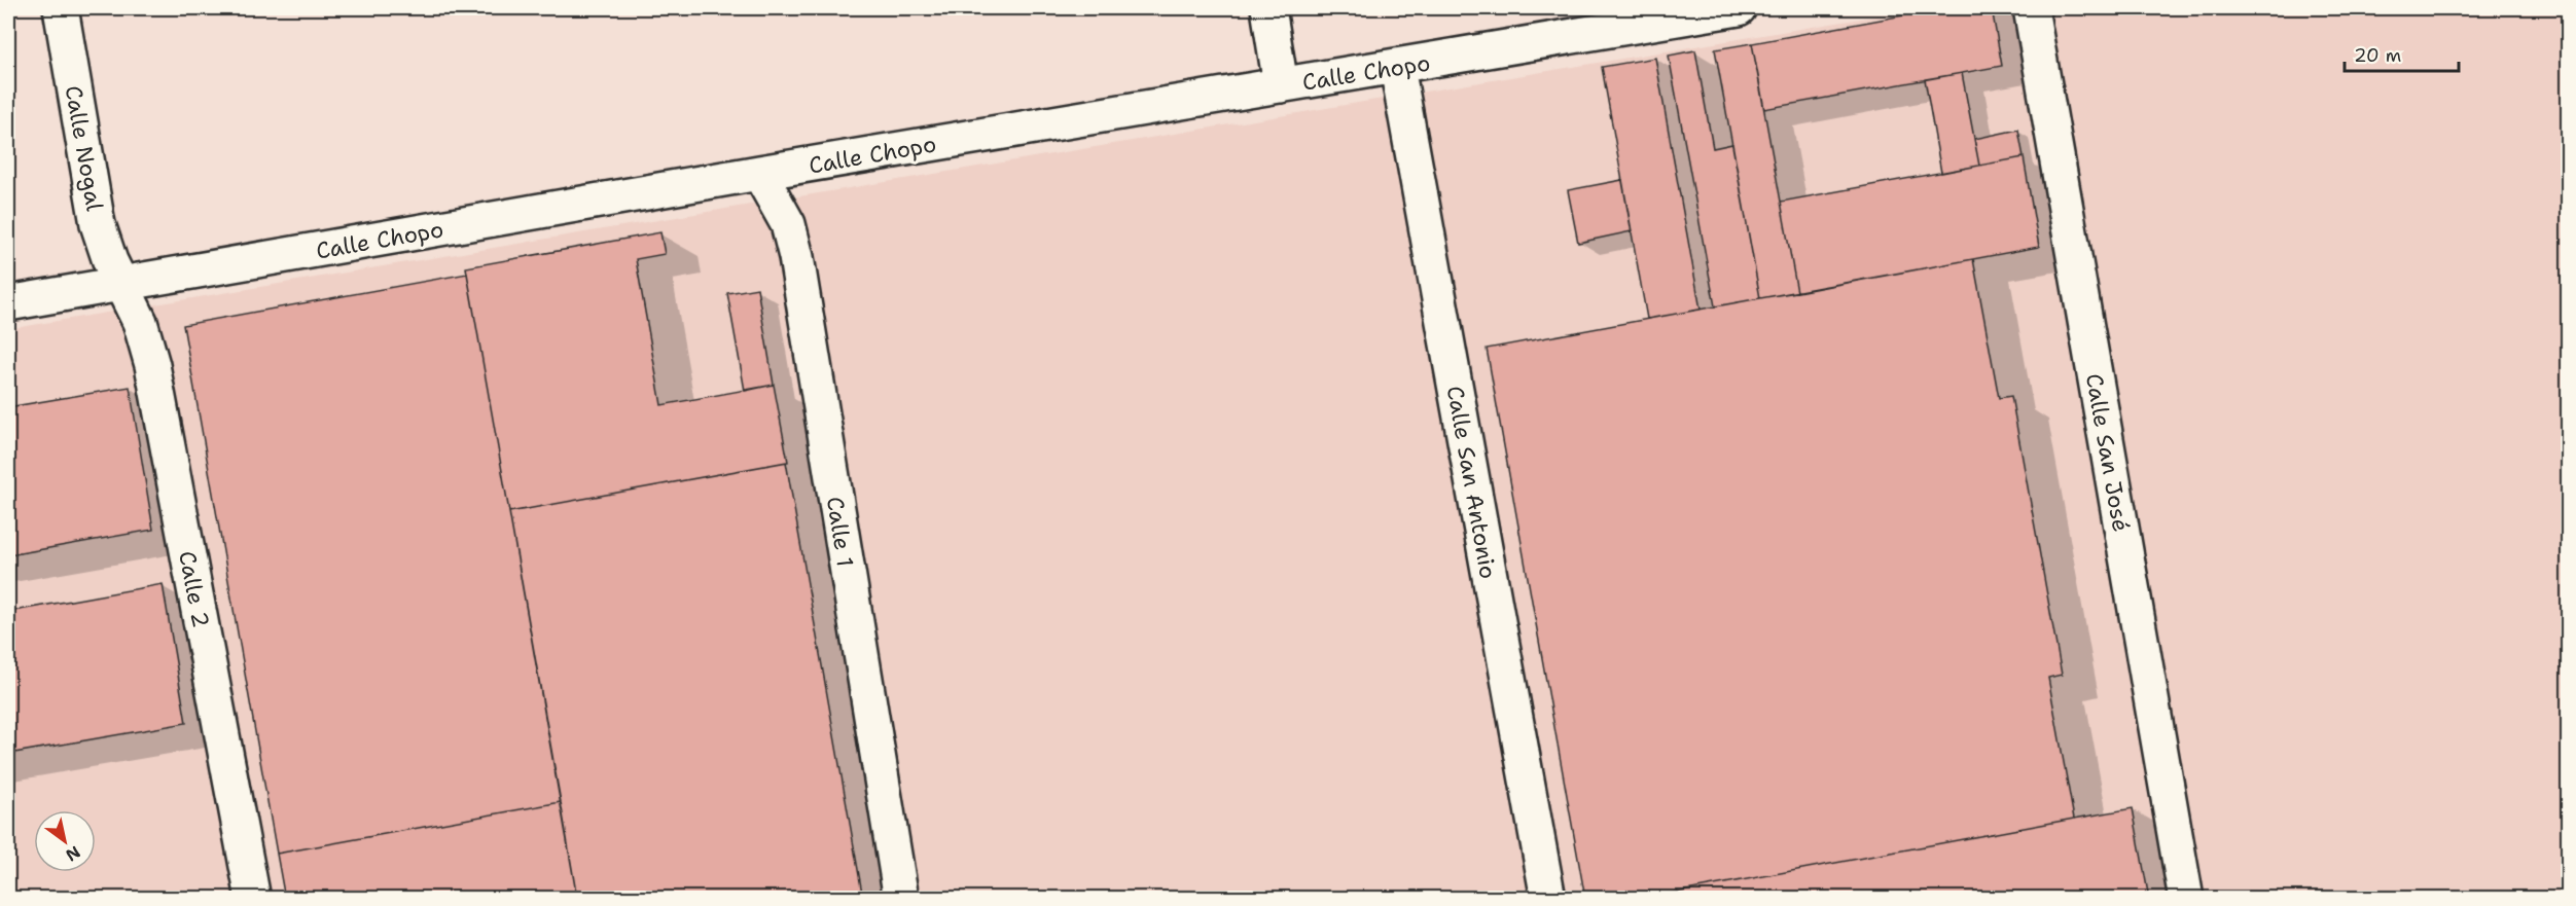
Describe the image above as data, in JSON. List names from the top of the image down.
{
  "streets": {
    "street": [
      "Calle Chopo",
      "Calle Nogal",
      "Calle San José",
      "Calle San Antonio",
      "Calle 1",
      "Calle 2"
    ]
  },
  "crossings": [
    ["Calle Chopo", "Calle Nogal"],
    ["Calle Chopo", "Calle San Antonio"],
    ["Calle Chopo", "Calle 1"],
    ["Calle Chopo", "Calle 2"],
    ["Calle Nogal", "Calle 2"]
  ],
  "scale_bar": "20 m",
  "north": "bottom right"
}
